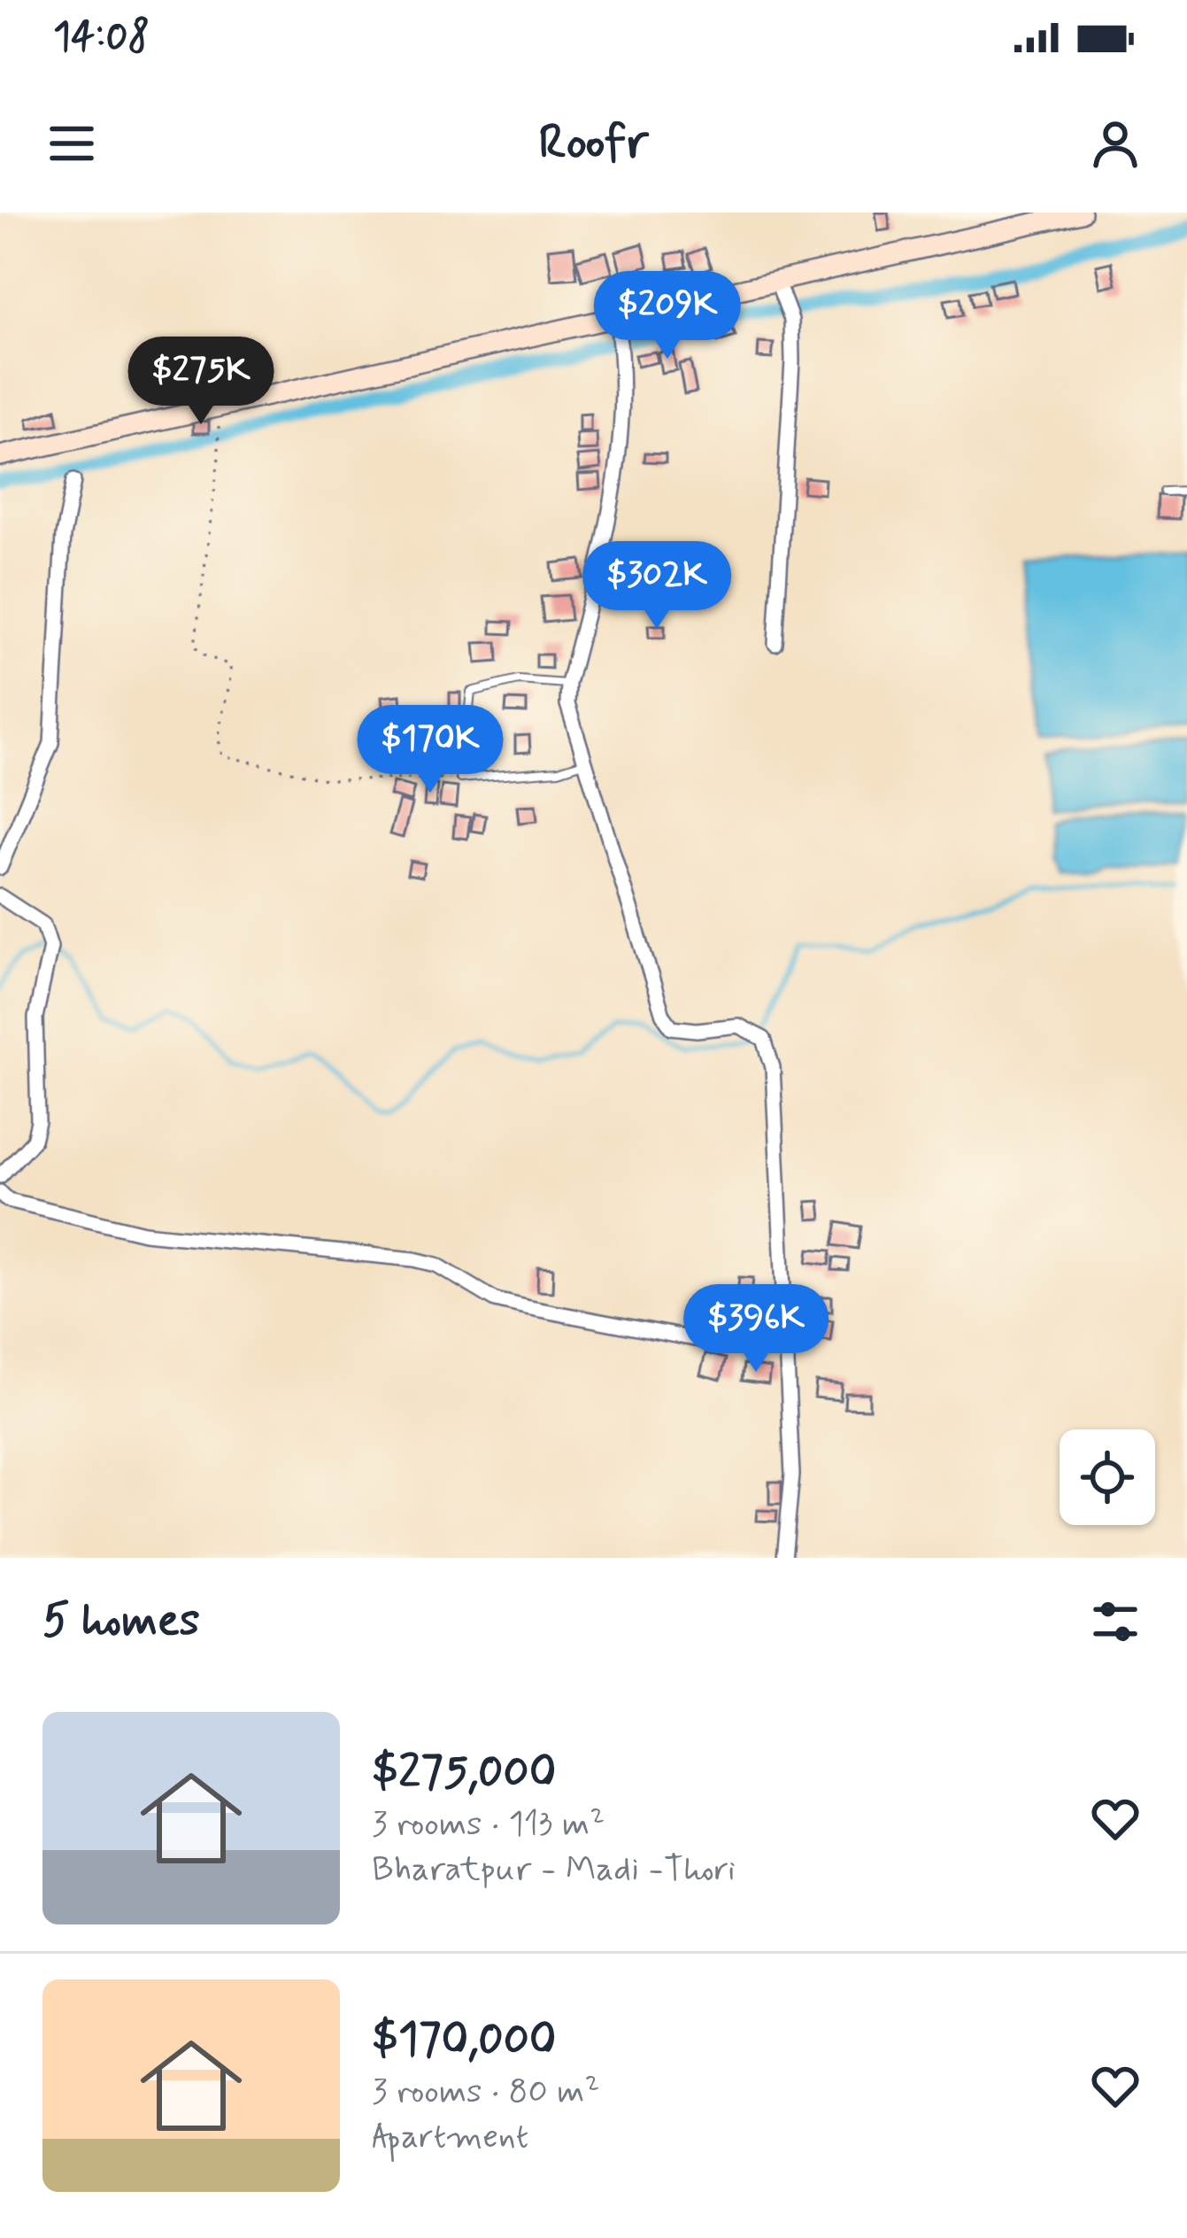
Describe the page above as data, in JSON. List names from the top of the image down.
{
  "page": {
    "status": "14:08",
    "header": "Roofr",
    "price": [
      "$209K",
      "$275K",
      "$302K",
      "$170K",
      "$396K"
    ],
    "heading": "5 homes",
    "list": [
      {
        "name": "$275,000",
        "note": "3 rooms · 113 m² · Bharatpur - Madi -Thori"
      },
      {
        "name": "$170,000",
        "note": "3 rooms · 80 m² · Apartment"
      }
    ]
  }
}
